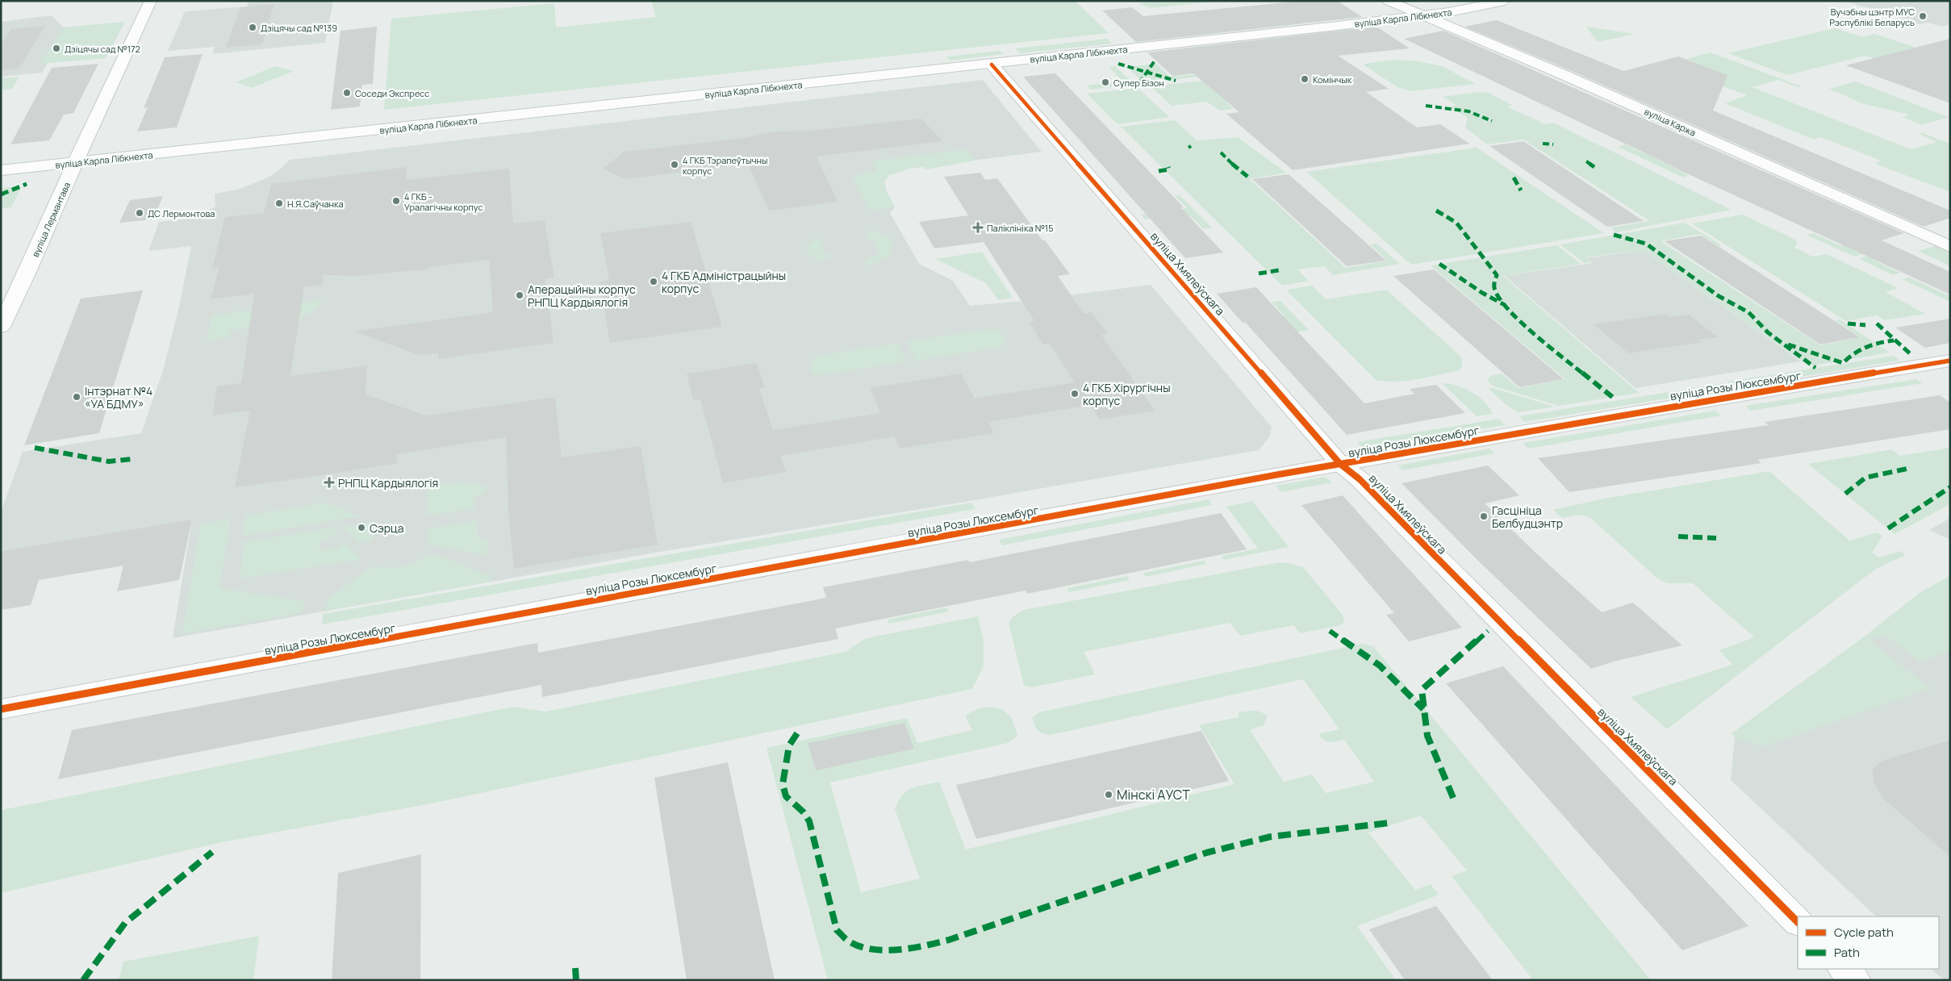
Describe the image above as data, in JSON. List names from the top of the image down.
{
  "streets": {
    "street": [
      "вуліца Карла Лібкнехта",
      "вуліца Каржа",
      "вуліца Лермантава",
      "вуліца Хмялеўскага",
      "вуліца Розы Люксембург"
    ]
  },
  "crossings": [
    ["вуліца Карла Лібкнехта", "вуліца Каржа"],
    ["вуліца Карла Лібкнехта", "вуліца Лермантава"],
    ["вуліца Карла Лібкнехта", "вуліца Хмялеўскага"],
    ["вуліца Хмялеўскага", "вуліца Розы Люксембург"]
  ],
  "places": {
    "other": [
      "Вучэбны цэнтр МУС Рэспублікі Беларусь",
      "Дзіцячы сад №139",
      "Дзіцячы сад №172",
      "Комінчык",
      "Супер Бізон",
      "Соседи Экспресс",
      "4 ГКБ Тэрапеўтычны корпус",
      "4 ГКБ - Уралагічны корпус",
      "Н.Я.Саўчанка",
      "ДС Лермонтова",
      "4 ГКБ Адміністрацыйны корпус",
      "Аперацыйны корпус РНПЦ Кардыялогія",
      "4 ГКБ Хірургічны корпус",
      "Інтэрнат №4 «УА БДМУ»",
      "Гасцініца Белбудцэнтр",
      "Сэрца",
      "Мінскі АУСТ"
    ],
    "health": ["Паліклініка №15", "РНПЦ Кардыялогія"]
  },
  "legend": ["Cycle path", "Path"]
}
